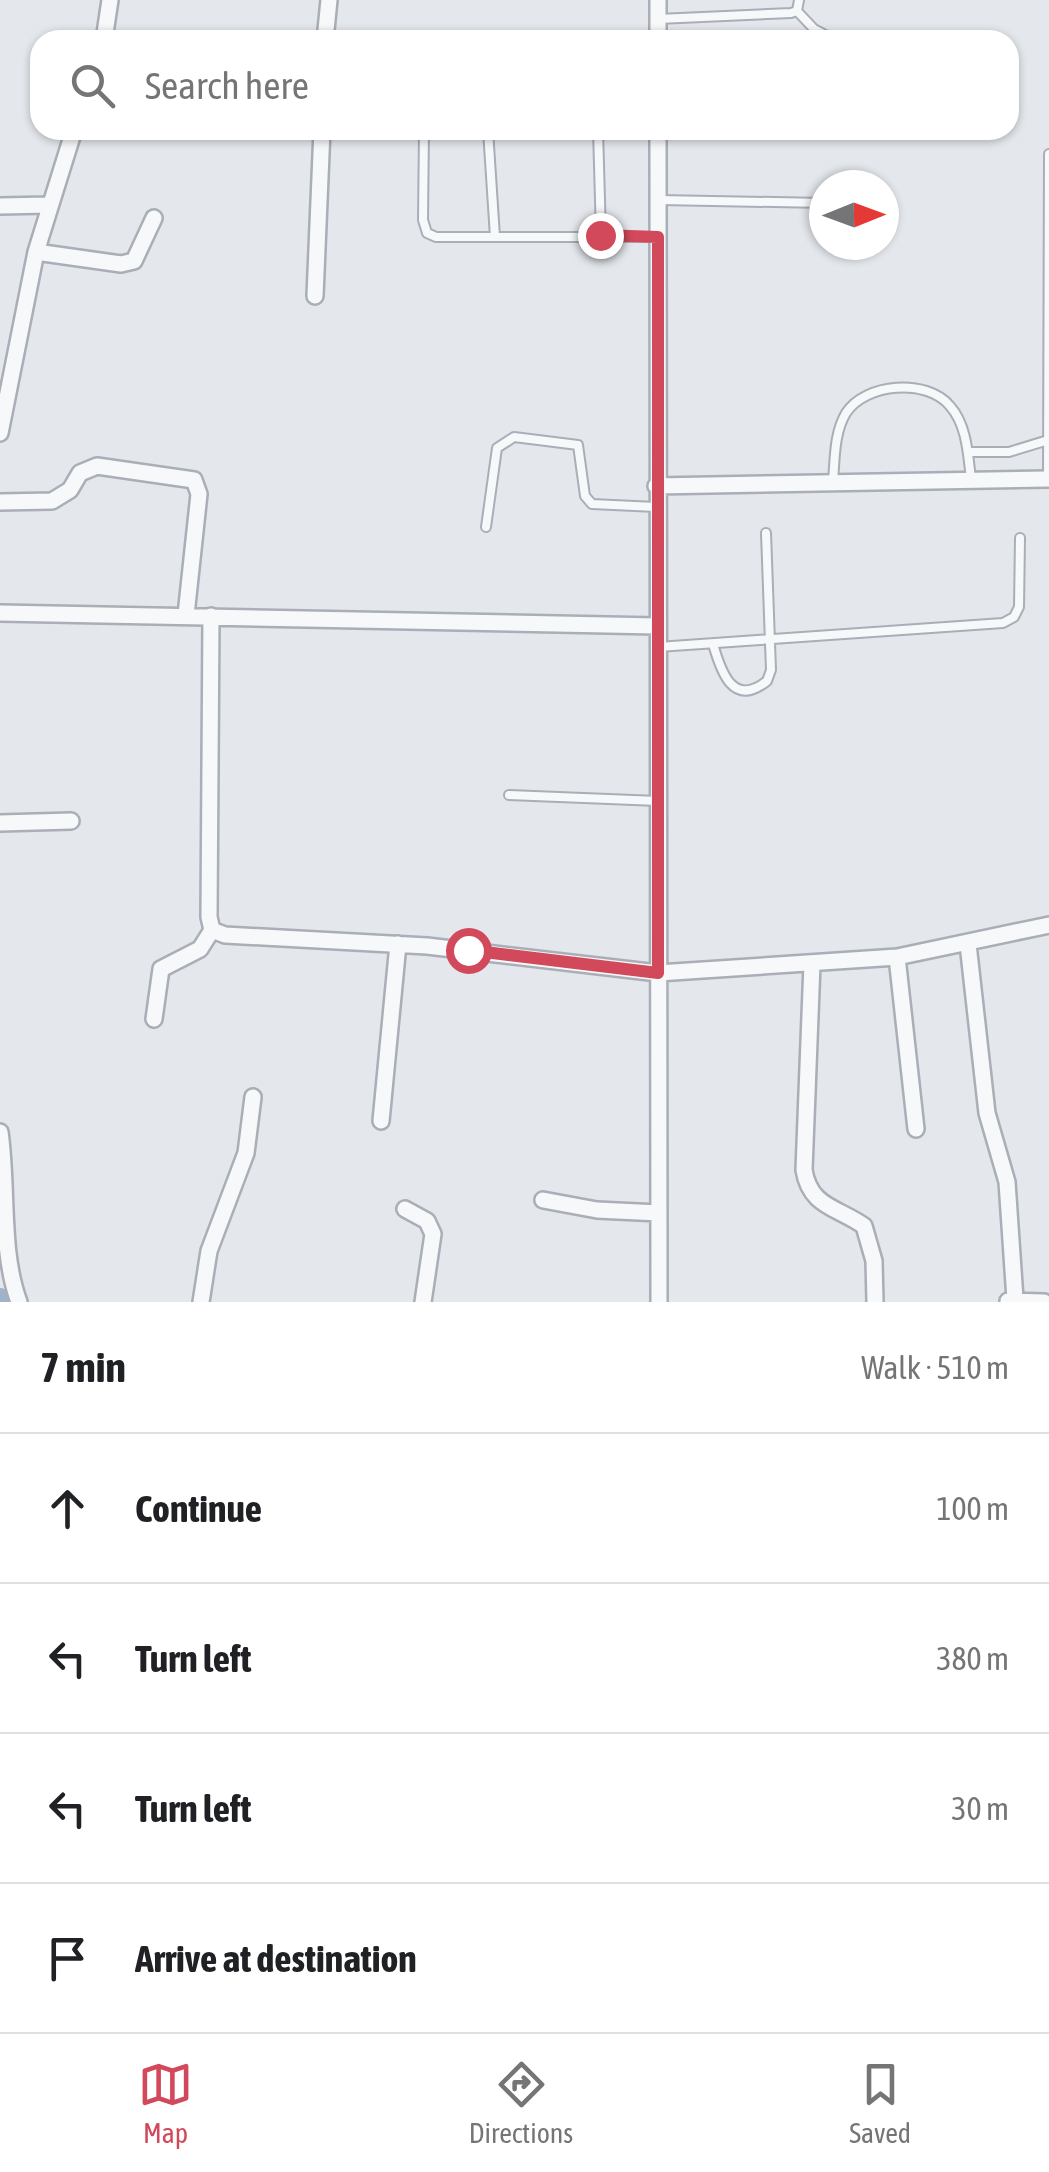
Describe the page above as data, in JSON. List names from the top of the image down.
{
  "north": "right",
  "page": {
    "search": "Search here",
    "heading": ["7 min", "Walk · 510 m"],
    "list": [
      ["Continue", "100 m"],
      ["Turn left", "380 m"],
      ["Turn left", "30 m"],
      "Arrive at destination"
    ],
    "nav": ["Map", "Directions", "Saved"]
  }
}
